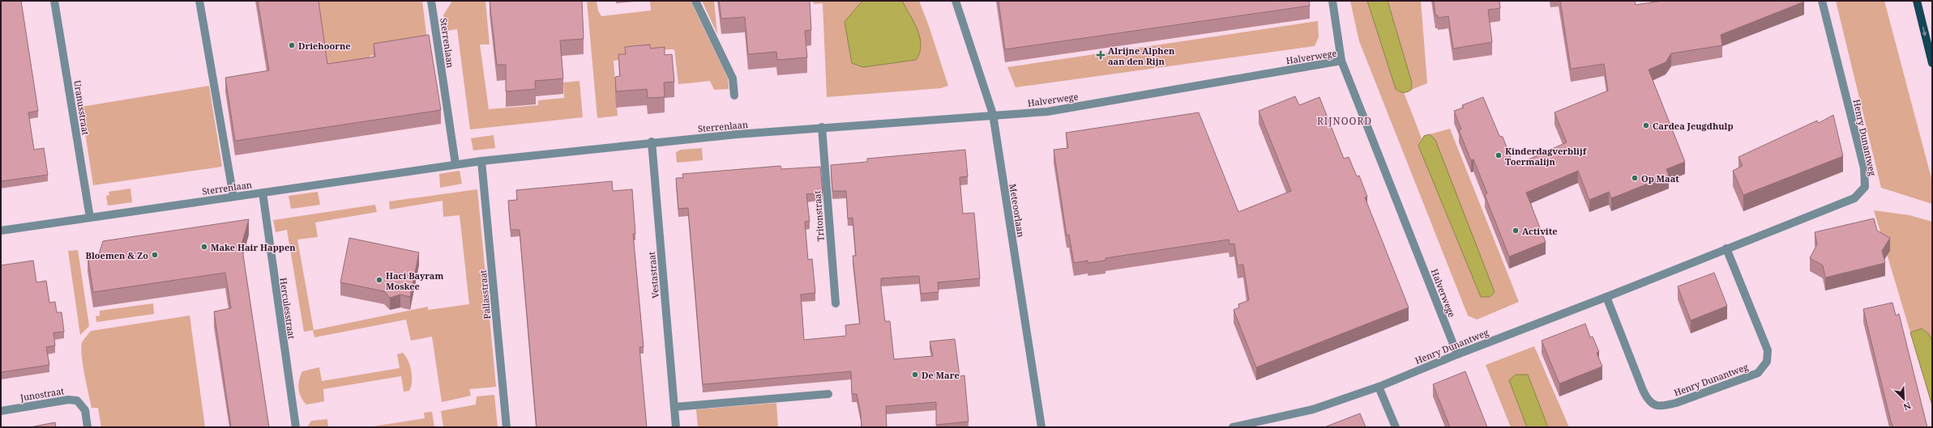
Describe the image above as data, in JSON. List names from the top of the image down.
{
  "streets": {
    "street": [
      "Sterrenlaan",
      "Halverwege",
      "Uranusstraat",
      "Henry Dunantweg",
      "Meteoorlaan",
      "Tritonstraat",
      "Vestastraat",
      "Pallasstraat",
      "Herculesstraat",
      "Junostraat"
    ]
  },
  "crossings": [
    ["Sterrenlaan", "Halverwege"],
    ["Sterrenlaan", "Uranusstraat"],
    ["Sterrenlaan", "Meteoorlaan"],
    ["Sterrenlaan", "Tritonstraat"],
    ["Sterrenlaan", "Vestastraat"],
    ["Sterrenlaan", "Pallasstraat"],
    ["Sterrenlaan", "Herculesstraat"],
    ["Halverwege", "Henry Dunantweg"],
    ["Halverwege", "Meteoorlaan"]
  ],
  "districts": ["RIJNOORD"],
  "places": {
    "other": [
      "Driehoorne",
      "Cardea Jeugdhulp",
      "Kinderdagverblijf Toermalijn",
      "Op Maat",
      "Activite",
      "Make Hair Happen",
      "Bloemen & Zo",
      "Haci Bayram Moskee",
      "De Mare"
    ],
    "health": ["Alrijne Alphen aan den Rijn"]
  },
  "north": "bottom right"
}
